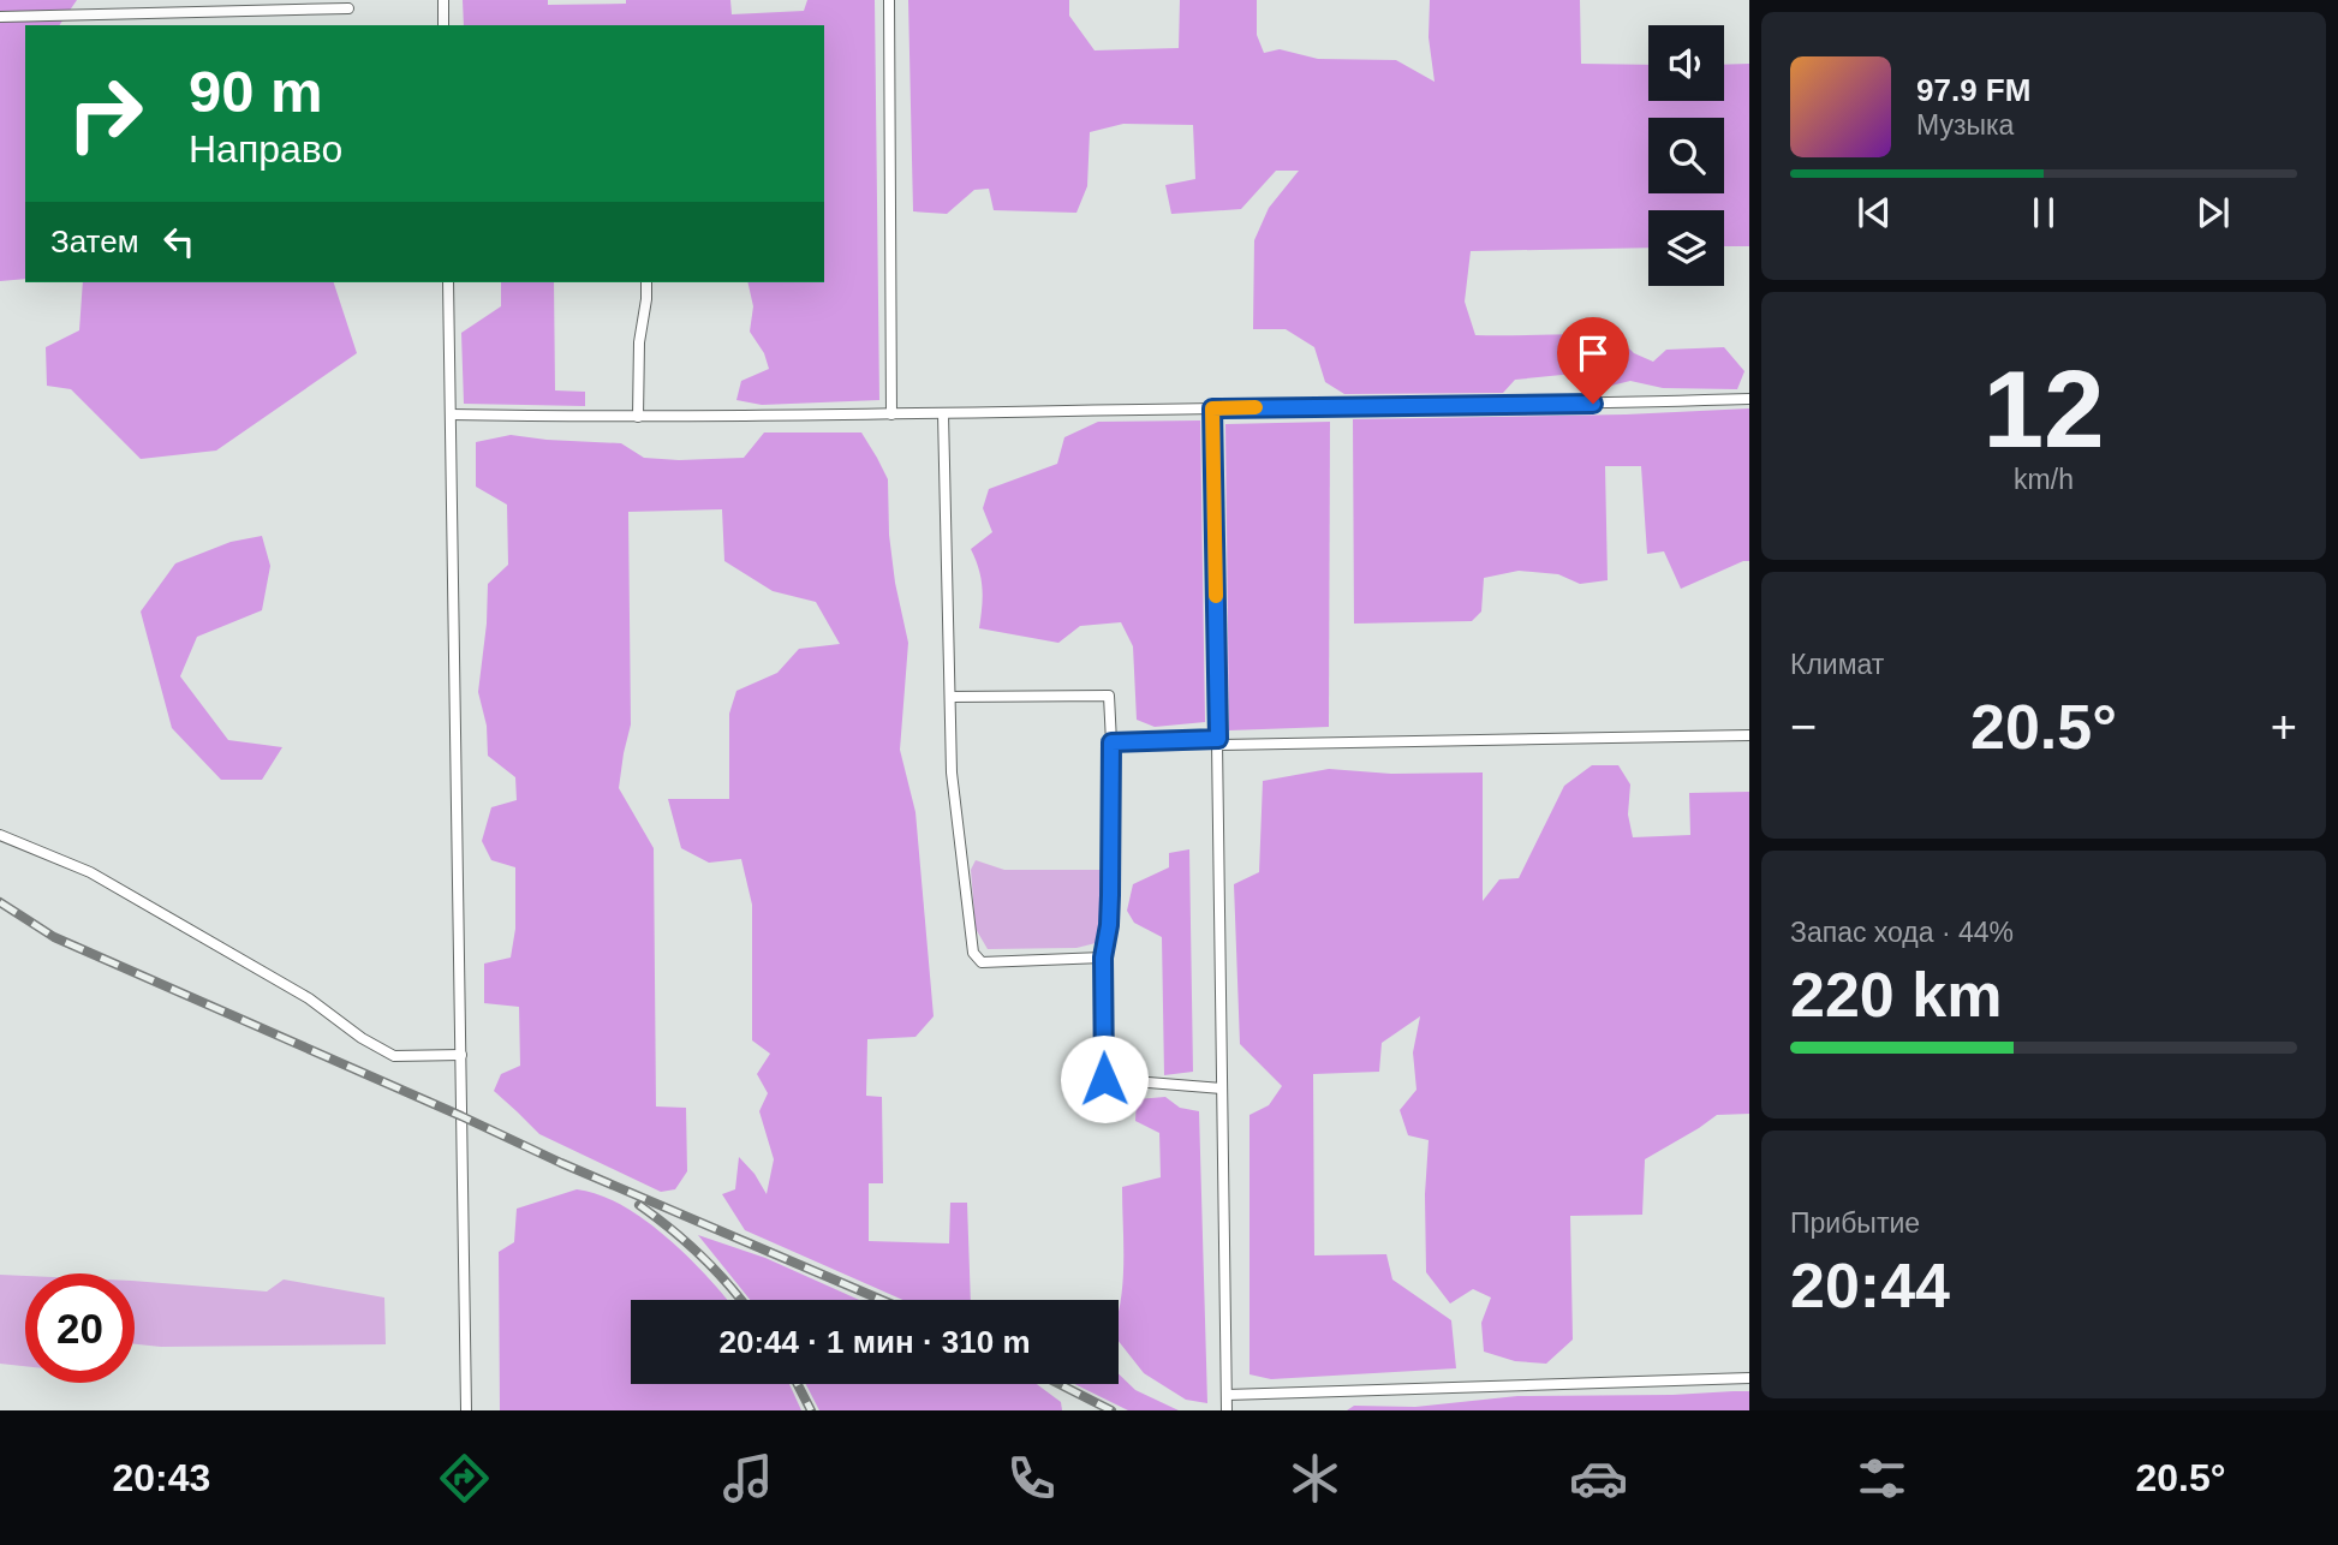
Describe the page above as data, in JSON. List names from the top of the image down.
{
  "page": {
    "turn": ["90 m", "Направо"],
    "song": ["97.9 FM", "Музыка"],
    "then": "Затем",
    "tile": [
      ["12", "km/h"],
      "Климат",
      ["Запас хода · 44%", "220 km"],
      ["Прибытие", "20:44"]
    ],
    "heat": ["−", "20.5°", "+"],
    "limit": "20",
    "trip": "20:44 · 1 мин · 310 m",
    "tabs": ["20:43", "20.5°"]
  }
}
